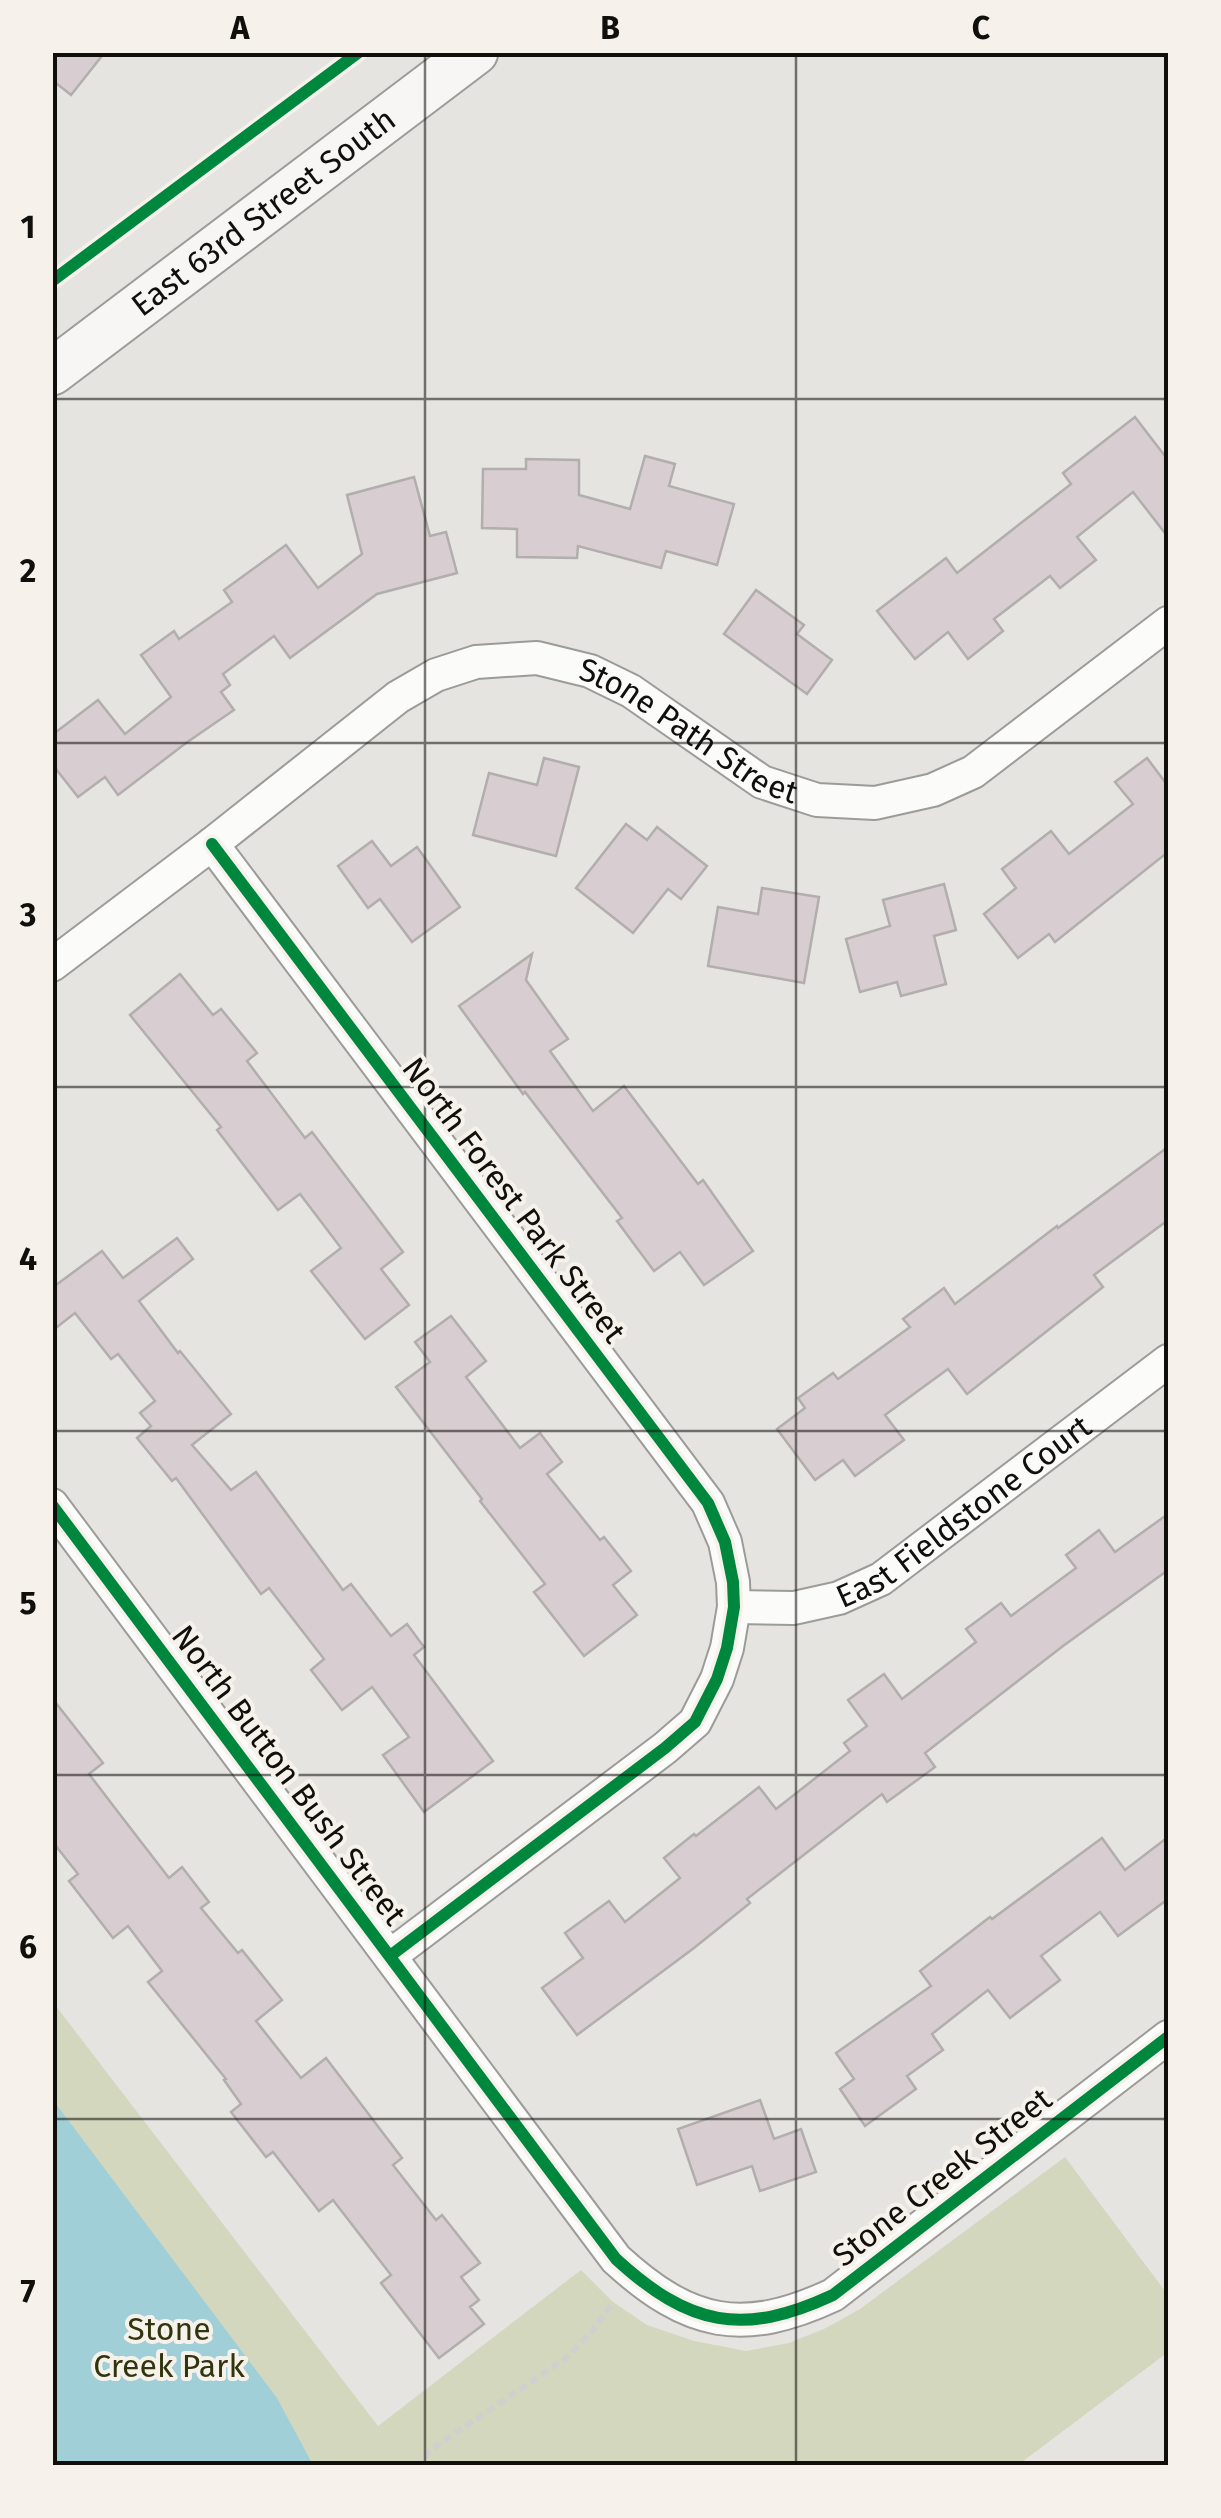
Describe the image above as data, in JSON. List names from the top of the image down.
{
  "streets": {
    "main road": ["East 63rd Street South"],
    "street": [
      "Stone Path Street",
      "North Forest Park Street",
      "East Fieldstone Court",
      "North Button Bush Street",
      "Stone Creek Street"
    ]
  },
  "crossings": [
    ["Stone Path Street", "North Forest Park Street"],
    ["North Forest Park Street", "East Fieldstone Court"],
    ["North Forest Park Street", "North Button Bush Street"],
    ["North Button Bush Street", "Stone Creek Street"]
  ],
  "parks": ["Stone Creek Park"],
  "grid": {
    "columns": ["A", "B", "C"],
    "rows": [
      "1",
      "2",
      "3",
      "4",
      "5",
      "6",
      "7"
    ]
  }
}
